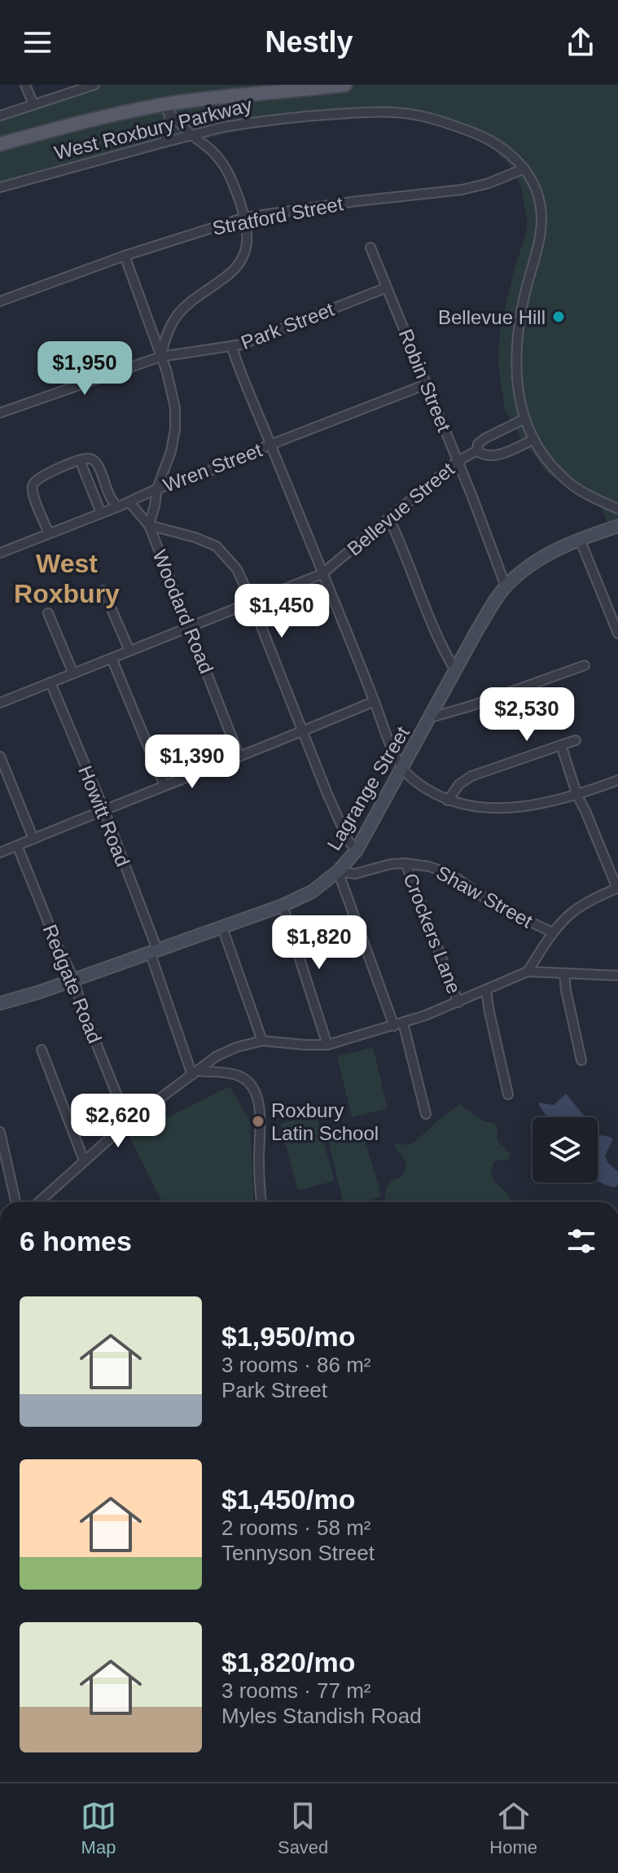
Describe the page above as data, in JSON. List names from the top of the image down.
{
  "streets": {
    "main road": ["West Roxbury Parkway", "Lagrange Street"],
    "street": [
      "Stratford Street",
      "Park Street",
      "Robin Street",
      "Wren Street",
      "Bellevue Street",
      "Woodard Road",
      "Howitt Road",
      "Shaw Street",
      "Crockers Lane",
      "Redgate Road"
    ]
  },
  "crossings": [
    ["West Roxbury Parkway", "Stratford Street"],
    ["Stratford Street", "Woodard Road"],
    ["Park Street", "Robin Street"],
    ["Park Street", "Woodard Road"],
    ["Robin Street", "Wren Street"],
    ["Robin Street", "Bellevue Street"],
    ["Robin Street", "Lagrange Street"],
    ["Wren Street", "Woodard Road"],
    ["Bellevue Street", "Woodard Road"],
    ["Bellevue Street", "Howitt Road"],
    ["Lagrange Street", "Howitt Road"],
    ["Lagrange Street", "Shaw Street"],
    ["Lagrange Street", "Redgate Road"],
    ["Shaw Street", "Crockers Lane"]
  ],
  "districts": ["West Roxbury"],
  "places": ["Bellevue Hill", "Roxbury Latin School"],
  "page": {
    "header": "Nestly",
    "price": [
      "$1,950",
      "$1,450",
      "$2,530",
      "$1,390",
      "$1,820",
      "$2,620"
    ],
    "heading": "6 homes",
    "list": [
      {
        "name": "$1,950/mo",
        "note": "3 rooms · 86 m² · Park Street"
      },
      {
        "name": "$1,450/mo",
        "note": "2 rooms · 58 m² · Tennyson Street"
      },
      {
        "name": "$1,820/mo",
        "note": "3 rooms · 77 m² · Myles Standish Road"
      }
    ],
    "tabs": ["Map", "Saved", "Home"]
  }
}
